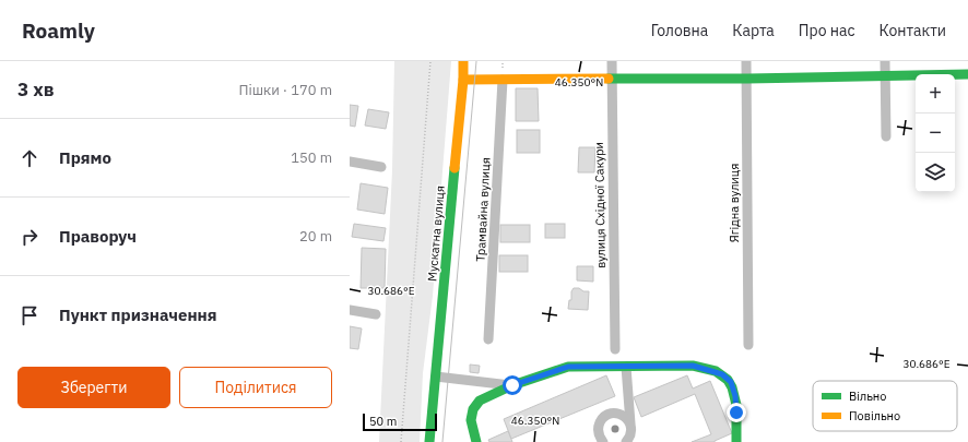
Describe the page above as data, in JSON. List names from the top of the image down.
{
  "streets": {
    "street": [
      "Ягідна вулиця",
      "вулиця Східної Сакури",
      "Трамвайна вулиця",
      "Мускатна вулиця"
    ]
  },
  "legend": ["Вільно", "Повільно"],
  "scale_bar": "50 m",
  "page": {
    "header": "Roamly",
    "nav": [
      "Головна",
      "Карта",
      "Про нас",
      "Контакти"
    ],
    "heading": ["3 хв", "Пішки · 170 m"],
    "map_buttons": ["+", "−"],
    "list": [
      ["Прямо", "150 m"],
      ["Праворуч", "20 m"],
      "Пункт призначення"
    ],
    "buttons": ["Зберегти", "Поділитися"],
    "scale": "50 m"
  },
  "coordinates": ["46.350°N", "30.686°E"]
}
